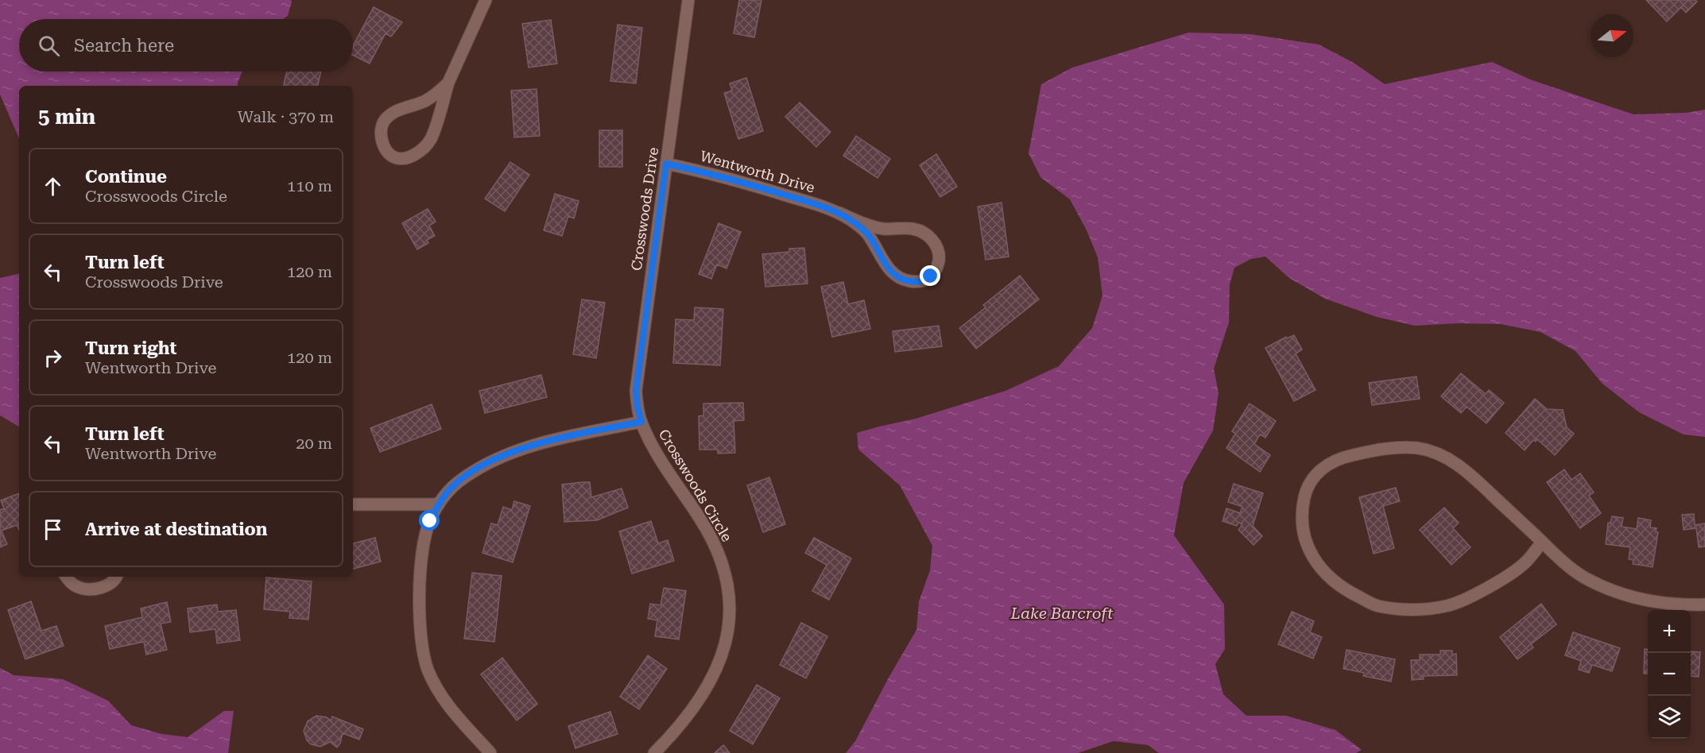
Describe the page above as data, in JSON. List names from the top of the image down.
{
  "streets": {
    "street": ["Wentworth Drive", "Crosswoods Drive", "Crosswoods Circle"]
  },
  "crossings": [
    ["Wentworth Drive", "Crosswoods Drive"],
    ["Crosswoods Drive", "Crosswoods Circle"]
  ],
  "water": ["Lake Barcroft"],
  "north": "right",
  "page": {
    "search": "Search here",
    "heading": ["5 min", "Walk · 370 m"],
    "list": [
      ["Continue", "Crosswoods Circle", "110 m"],
      ["Turn left", "Crosswoods Drive", "120 m"],
      ["Turn right", "Wentworth Drive", "120 m"],
      ["Turn left", "Wentworth Drive", "20 m"],
      "Arrive at destination"
    ],
    "map_buttons": ["+", "−"]
  }
}
